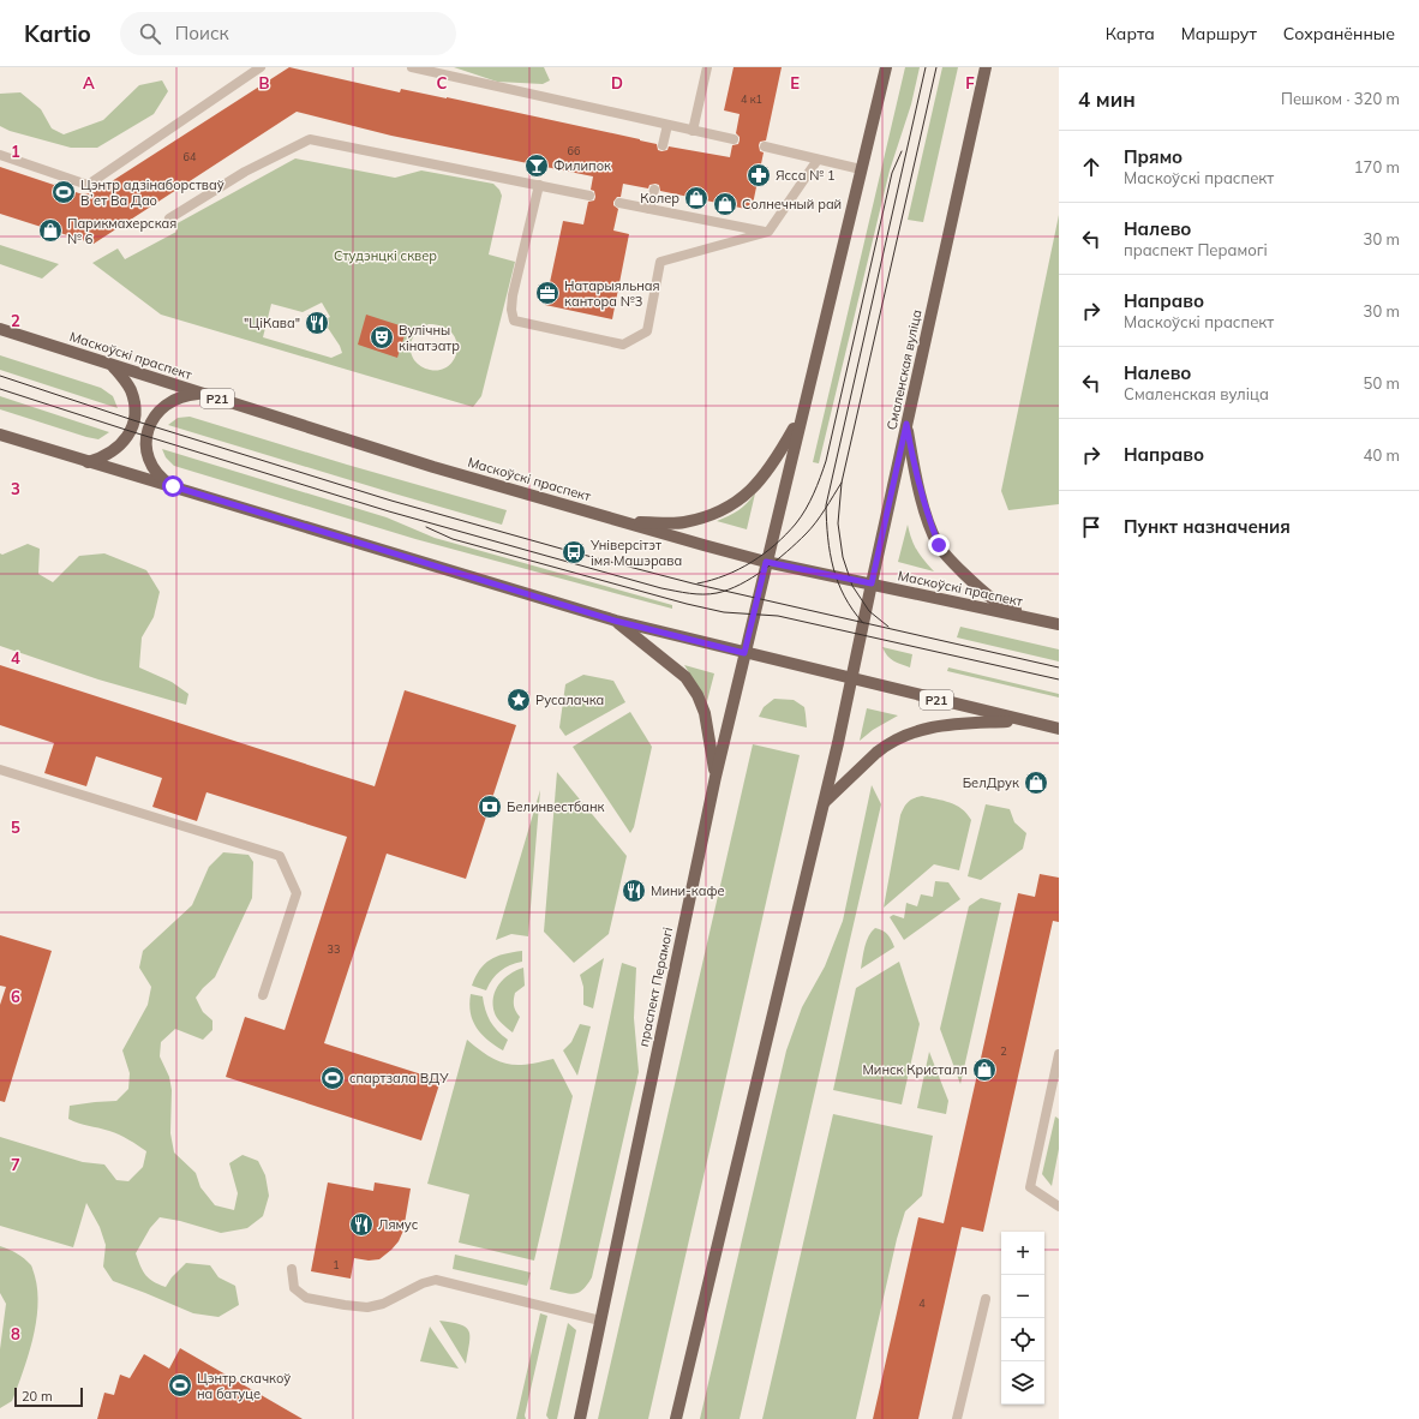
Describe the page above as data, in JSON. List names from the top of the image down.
{
  "streets": {
    "main road": [
      "Маскоўскі праспект",
      "Смаленская вуліца",
      "Р21",
      "праспект Перамогі"
    ]
  },
  "crossings": [
    ["Маскоўскі праспект", "Смаленская вуліца"],
    ["Маскоўскі праспект", "праспект Перамогі"],
    ["Смаленская вуліца", "Р21"],
    ["Р21", "праспект Перамогі"]
  ],
  "parks": ["Студэнцкі сквер"],
  "places": {
    "bar": ["Филипок"],
    "pharmacy": ["Ясса № 1"],
    "sports": ["Цэнтр адзінаборстваў Вʼет Ва Дао", "спартзала ВДУ", "Цэнтр скачкоў на батуце"],
    "shop": [
      "Колер",
      "Солнечный рай",
      "Парикмахерская № 6",
      "БелДрук",
      "Минск Кристалл"
    ],
    "office": ["Натарыяльная кантора №3"],
    "restaurant": ["\"ЦіКава\"", "Мини-кафе", "Лямус"],
    "theatre": ["Вулічны кінатэатр"],
    "bus stop": ["Універсітэт імя Машэрава"],
    "place": ["Русалачка"],
    "bank": ["Белинвестбанк"]
  },
  "house_numbers": [
    "4 к1",
    "66",
    "64",
    "33",
    "2",
    "1",
    "4"
  ],
  "scale_bar": "20 m",
  "page": {
    "header": "Kartio",
    "search": "Поиск",
    "nav": ["Карта", "Маршрут", "Сохранённые"],
    "heading": ["4 мин", "Пешком · 320 m"],
    "list": [
      ["Прямо", "Маскоўскі праспект", "170 m"],
      ["Налево", "праспект Перамогі", "30 m"],
      ["Направо", "Маскоўскі праспект", "30 m"],
      ["Налево", "Смаленская вуліца", "50 m"],
      ["Направо", "40 m"],
      "Пункт назначения"
    ],
    "map_buttons": ["+", "−"],
    "scale": "20 m"
  },
  "grid": {
    "columns": [
      "A",
      "B",
      "C",
      "D",
      "E",
      "F"
    ],
    "rows": [
      "1",
      "2",
      "3",
      "4",
      "5",
      "6",
      "7",
      "8"
    ]
  }
}
